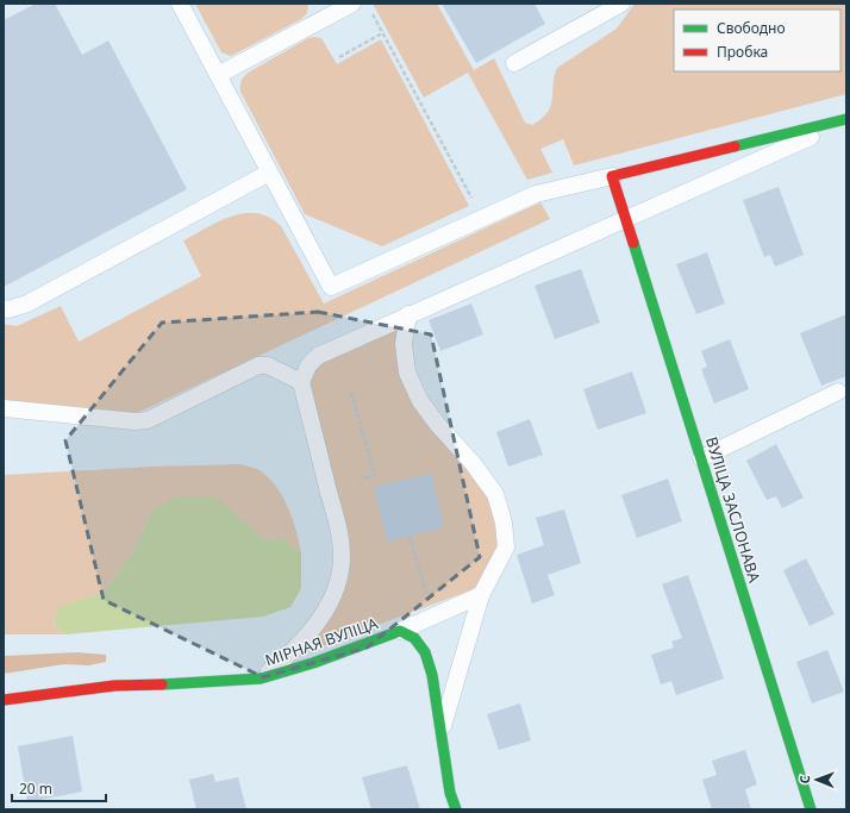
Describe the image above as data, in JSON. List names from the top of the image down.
{
  "streets": {
    "street": ["ВУЛІЦА ЗАСЛОНАВА", "МІРНАЯ ВУЛІЦА"]
  },
  "legend": ["Свободно", "Пробка"],
  "scale_bar": "20 m",
  "north": "left"
}
